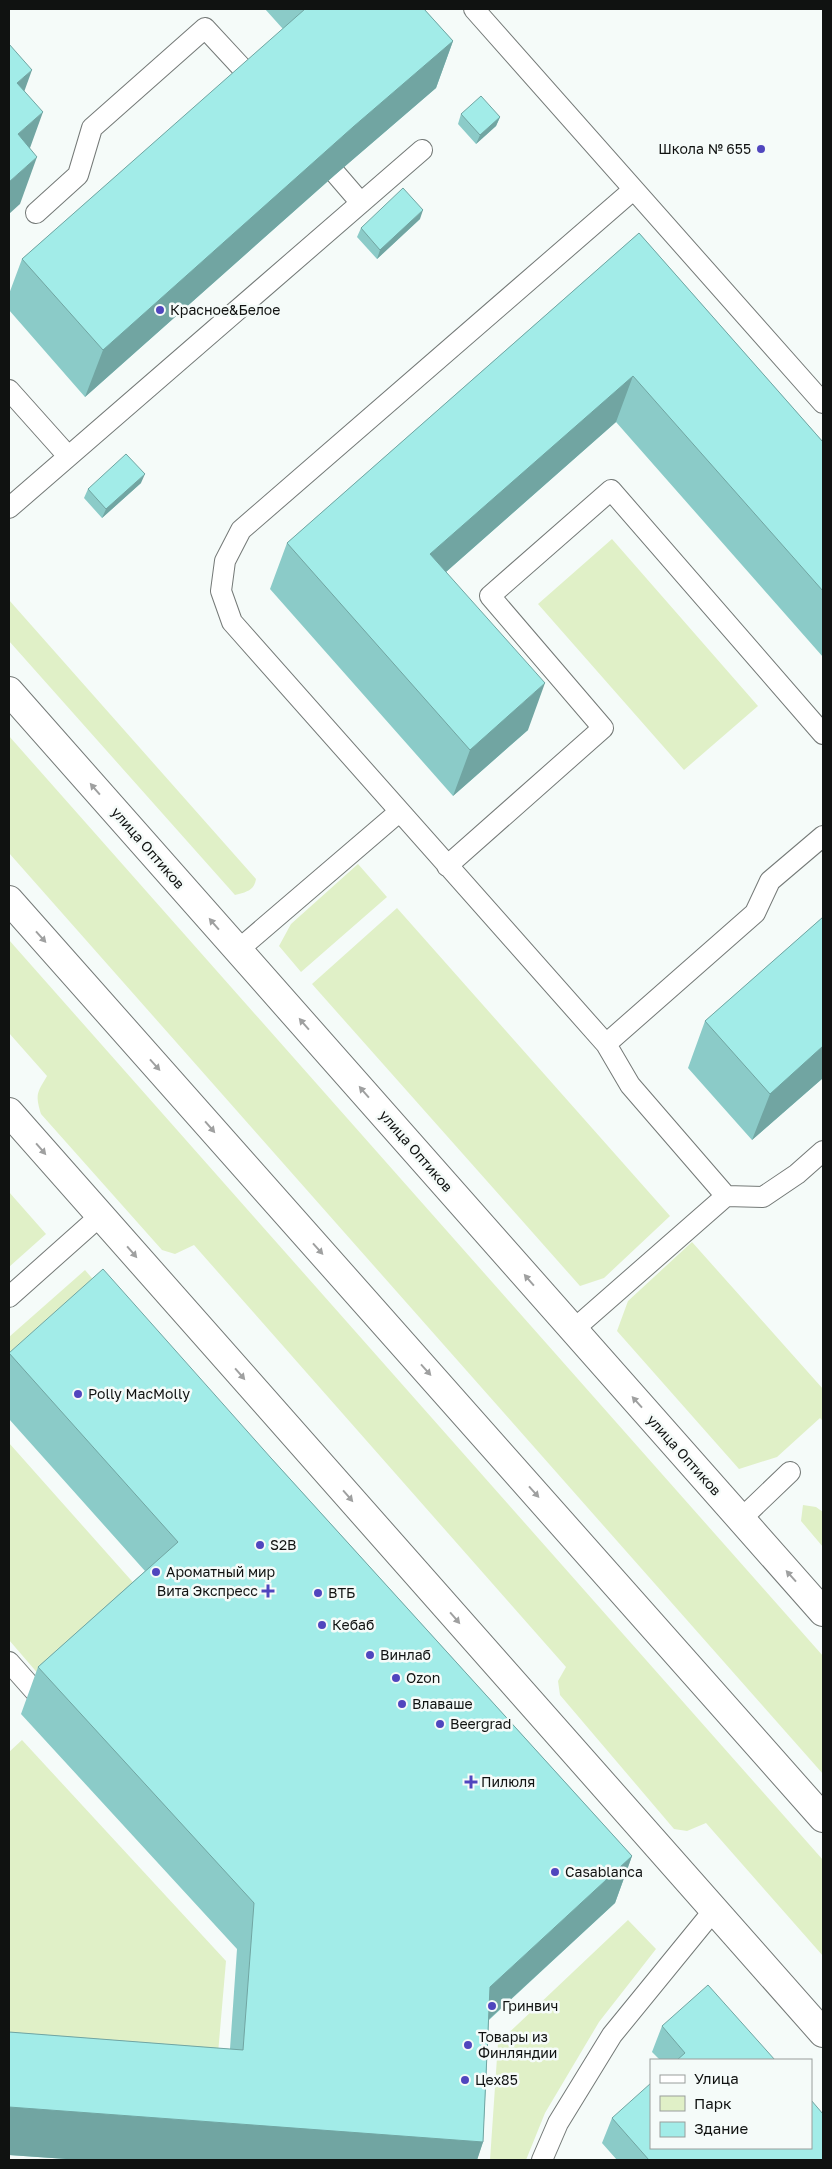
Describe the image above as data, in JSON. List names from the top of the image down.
{
  "streets": {
    "street": ["улица Оптиков"]
  },
  "places": {
    "other": [
      "Школа № 655",
      "Красное&Белое",
      "Polly MacMolly",
      "S2B",
      "Ароматный мир",
      "ВТБ",
      "Кебаб",
      "Винлаб",
      "Ozon",
      "Влаваше",
      "Beergrad",
      "Casablanca",
      "Гринвич",
      "Товары из Финляндии",
      "Цех85"
    ],
    "health": ["Вита Экспресс", "Пилюля"]
  },
  "legend": ["Улица", "Парк", "Здание"]
}
